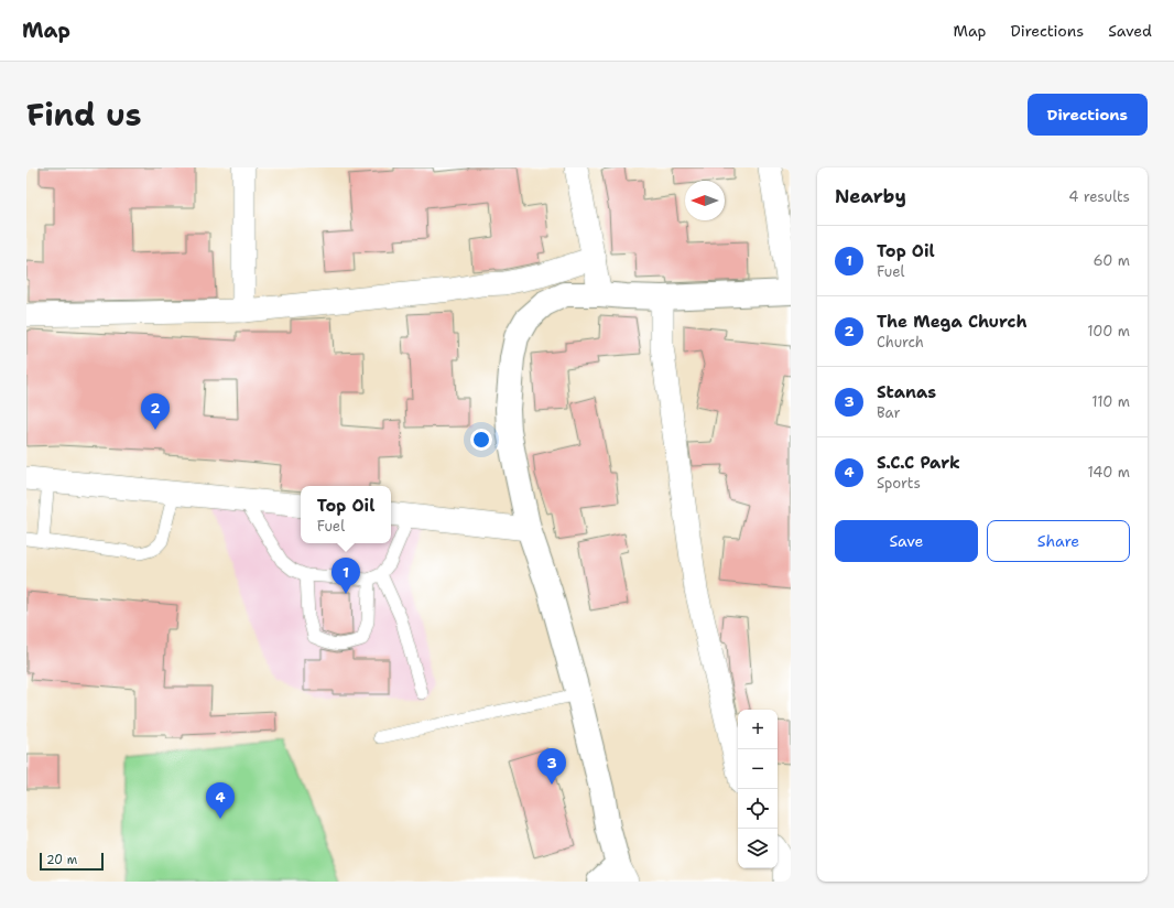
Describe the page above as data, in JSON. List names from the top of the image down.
{
  "scale_bar": "20 m",
  "north": "left",
  "page": {
    "header": "Map",
    "nav": ["Map", "Directions", "Saved"],
    "title": "Find us",
    "buttons": [
      "Directions",
      ["Save", "Share"]
    ],
    "heading": ["Nearby", "4 results"],
    "list": [
      {
        "mark": "1",
        "name": "Top Oil",
        "note": "Fuel",
        "value": "60 m"
      },
      {
        "mark": "2",
        "name": "The Mega Church",
        "note": "Church",
        "value": "100 m"
      },
      {
        "mark": "3",
        "name": "Stanas",
        "note": "Bar",
        "value": "110 m"
      },
      {
        "mark": "4",
        "name": "S.C.C Park",
        "note": "Sports",
        "value": "140 m"
      }
    ],
    "pins": [
      "2",
      "1",
      "3",
      "4"
    ],
    "popup": ["Top Oil", "Fuel"],
    "map_buttons": ["+", "−"],
    "scale": "20 m"
  }
}
